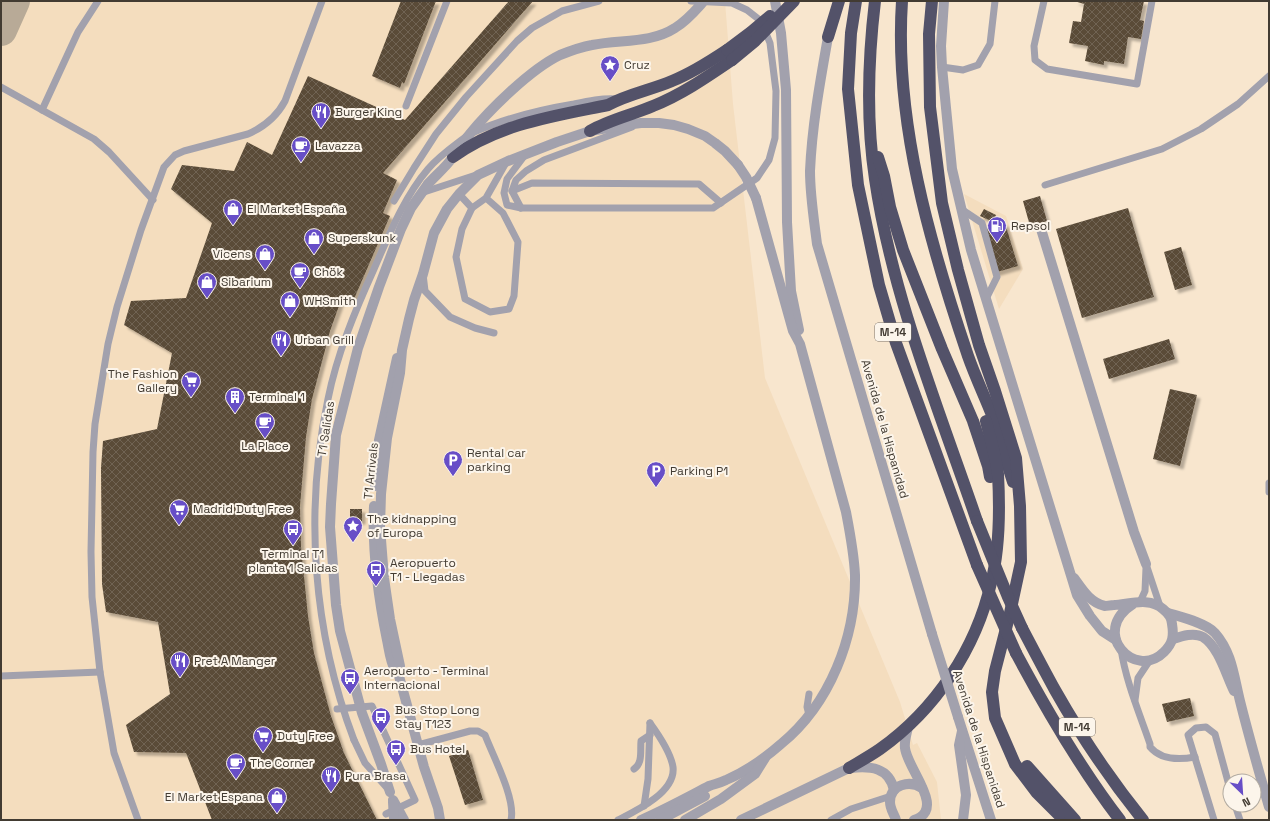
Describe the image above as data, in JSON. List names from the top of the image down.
{
  "streets": {
    "highway": ["M-14"],
    "street": ["T1 Salidas", "Avenida de la Hispanidad", "T1 Arrivals"]
  },
  "places": {
    "place": ["Cruz", "The kidnapping of Europa"],
    "restaurant": [
      "Burger King",
      "Urban Grill",
      "Pret A Manger",
      "Pura Brasa"
    ],
    "cafe": [
      "Lavazza",
      "Chök",
      "La Place",
      "The Corner"
    ],
    "shop": [
      "El Market España",
      "Superskunk",
      "Vicens",
      "Sibarium",
      "WHSmith",
      "El Market Espana"
    ],
    "fuel station": ["Repsol"],
    "supermarket": ["The Fashion Gallery", "Madrid Duty Free", "Duty Free"],
    "building": ["Terminal 1"],
    "parking": ["Rental car parking", "Parking P1"],
    "bus stop": [
      "Terminal T1 planta 1 Salidas",
      "Aeropuerto T1 - Llegadas",
      "Aeropuerto - Terminal Internacional",
      "Bus Stop Long Stay T123",
      "Bus Hotel"
    ]
  },
  "north": "bottom right"
}
